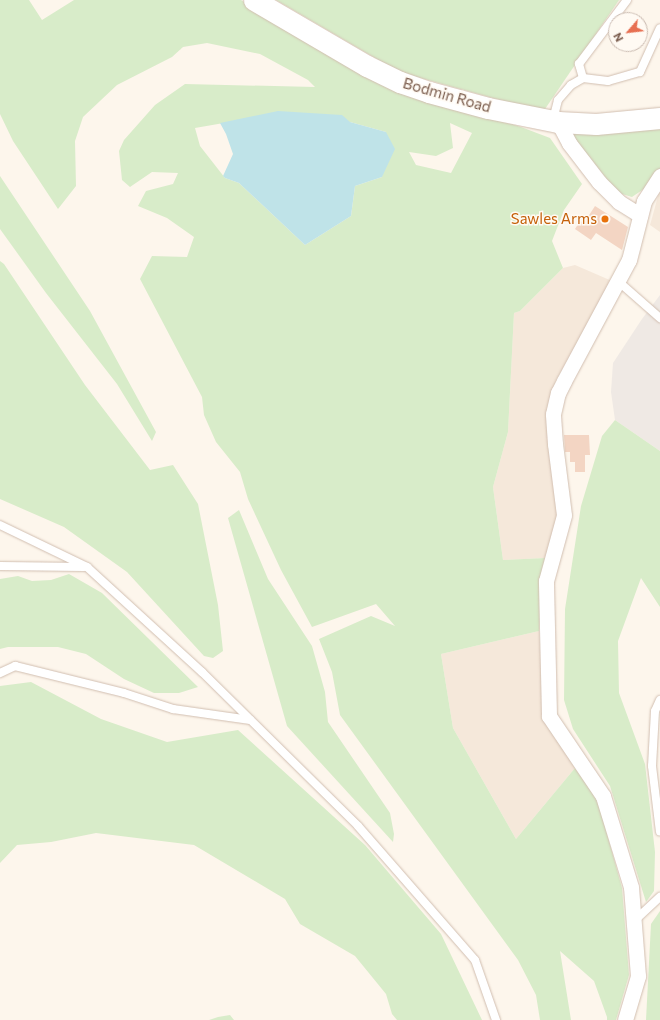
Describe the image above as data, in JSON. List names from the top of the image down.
{
  "streets": {
    "main road": ["Bodmin Road"]
  },
  "places": ["Sawles Arms"],
  "north": "bottom left"
}
